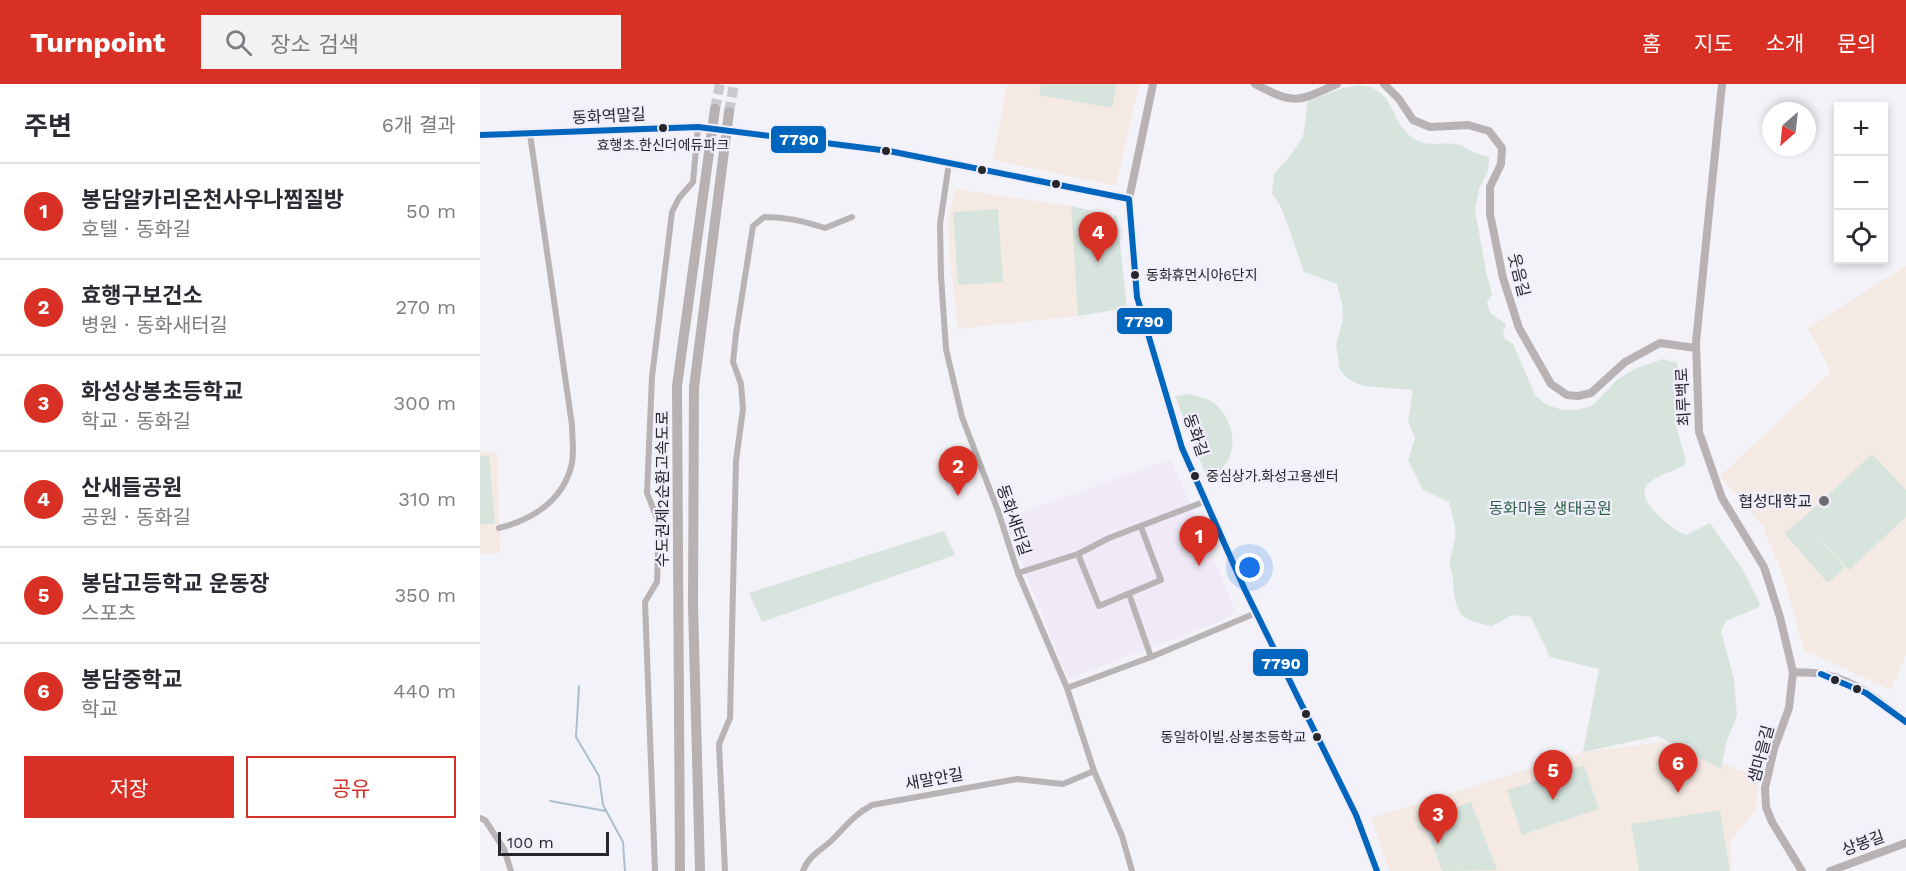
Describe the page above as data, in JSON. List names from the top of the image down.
{
  "streets": {
    "highway": ["수도권제2순환고속도로"],
    "street": [
      "동화역말길",
      "웃음길",
      "최루백로",
      "동화길",
      "동화새터길",
      "샘마을길",
      "새말안길",
      "상봉길"
    ]
  },
  "crossings": [
    ["동화역말길", "동화길"],
    ["동화역말길", "동화새터길"],
    ["웃음길", "최루백로"],
    ["최루백로", "샘마을길"],
    ["동화새터길", "새말안길"]
  ],
  "parks": ["동화마을 생태공원"],
  "places": [
    "효행초.한신더에듀파크",
    "동화휴먼시아6단지",
    "중심상가.화성고용센터",
    "협성대학교",
    "동일하이빌.상봉초등학교"
  ],
  "lines": ["transit line 7790"],
  "scale_bar": "100 m",
  "north": "bottom left",
  "page": {
    "header": "Turnpoint",
    "search": "장소 검색",
    "nav": [
      "홈",
      "지도",
      "소개",
      "문의"
    ],
    "heading": ["주변", "6개 결과"],
    "map_buttons": ["+", "−"],
    "list": [
      {
        "mark": "1",
        "name": "봉담알카리온천사우나찜질방",
        "note": "호텔 · 동화길",
        "value": "50 m"
      },
      {
        "mark": "2",
        "name": "효행구보건소",
        "note": "병원 · 동화새터길",
        "value": "270 m"
      },
      {
        "mark": "3",
        "name": "화성상봉초등학교",
        "note": "학교 · 동화길",
        "value": "300 m"
      },
      {
        "mark": "4",
        "name": "산새들공원",
        "note": "공원 · 동화길",
        "value": "310 m"
      },
      {
        "mark": "5",
        "name": "봉담고등학교 운동장",
        "note": "스포츠",
        "value": "350 m"
      },
      {
        "mark": "6",
        "name": "봉담중학교",
        "note": "학교",
        "value": "440 m"
      }
    ],
    "pins": [
      "4",
      "2",
      "1",
      "6",
      "5",
      "3"
    ],
    "buttons": ["저장", "공유"],
    "scale": "100 m"
  }
}
